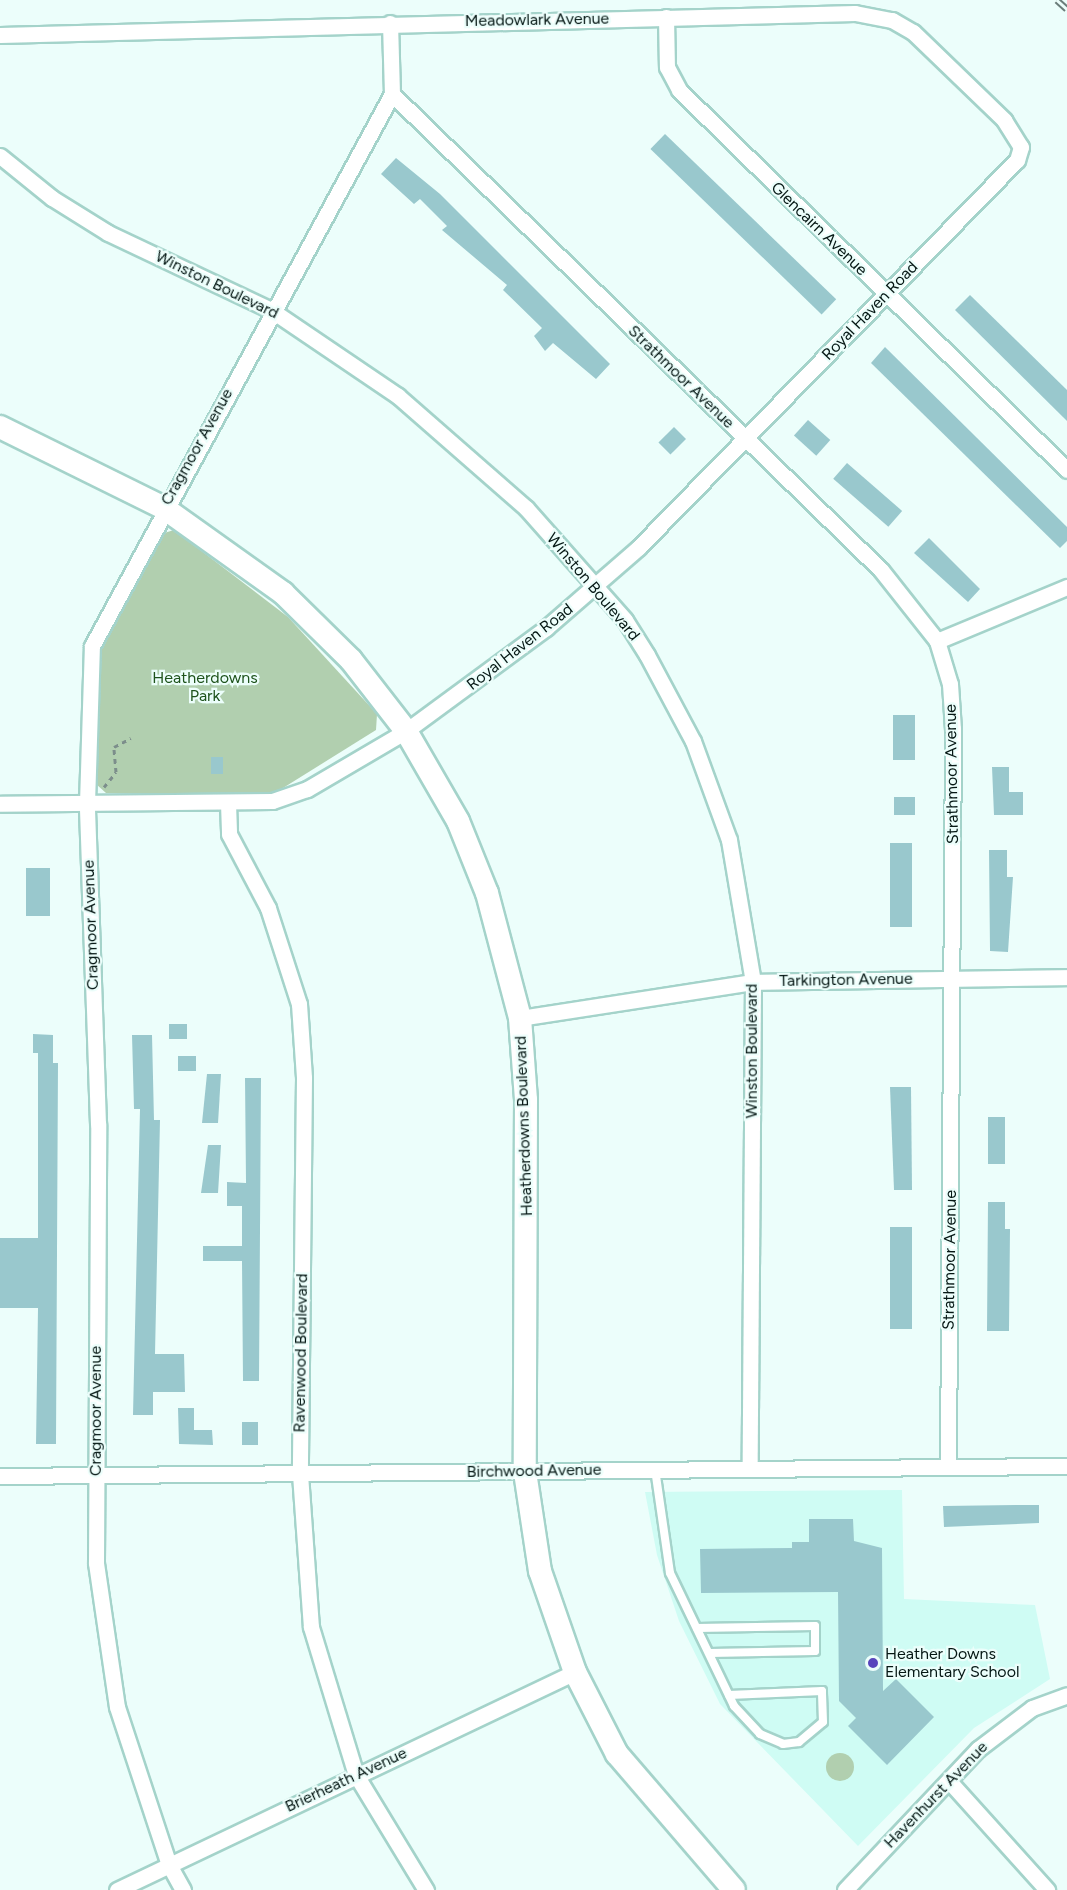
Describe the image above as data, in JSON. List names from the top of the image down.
{
  "streets": {
    "street": [
      "Meadowlark Avenue",
      "Glencairn Avenue",
      "Winston Boulevard",
      "Royal Haven Road",
      "Strathmoor Avenue",
      "Cragmoor Avenue",
      "Tarkington Avenue",
      "Heatherdowns Boulevard",
      "Ravenwood Boulevard",
      "Birchwood Avenue",
      "Brierheath Avenue",
      "Havenhurst Avenue"
    ]
  },
  "crossings": [
    ["Meadowlark Avenue", "Glencairn Avenue"],
    ["Meadowlark Avenue", "Royal Haven Road"],
    ["Glencairn Avenue", "Royal Haven Road"],
    ["Winston Boulevard", "Royal Haven Road"],
    ["Winston Boulevard", "Cragmoor Avenue"],
    ["Winston Boulevard", "Tarkington Avenue"],
    ["Winston Boulevard", "Birchwood Avenue"],
    ["Royal Haven Road", "Strathmoor Avenue"],
    ["Royal Haven Road", "Cragmoor Avenue"],
    ["Royal Haven Road", "Heatherdowns Boulevard"],
    ["Royal Haven Road", "Ravenwood Boulevard"],
    ["Strathmoor Avenue", "Cragmoor Avenue"],
    ["Strathmoor Avenue", "Tarkington Avenue"],
    ["Strathmoor Avenue", "Birchwood Avenue"],
    ["Cragmoor Avenue", "Heatherdowns Boulevard"],
    ["Cragmoor Avenue", "Birchwood Avenue"],
    ["Cragmoor Avenue", "Brierheath Avenue"],
    ["Tarkington Avenue", "Heatherdowns Boulevard"],
    ["Heatherdowns Boulevard", "Birchwood Avenue"],
    ["Heatherdowns Boulevard", "Brierheath Avenue"],
    ["Ravenwood Boulevard", "Birchwood Avenue"],
    ["Ravenwood Boulevard", "Brierheath Avenue"]
  ],
  "parks": ["Heatherdowns Park"],
  "places": ["Heather Downs Elementary School"]
}
